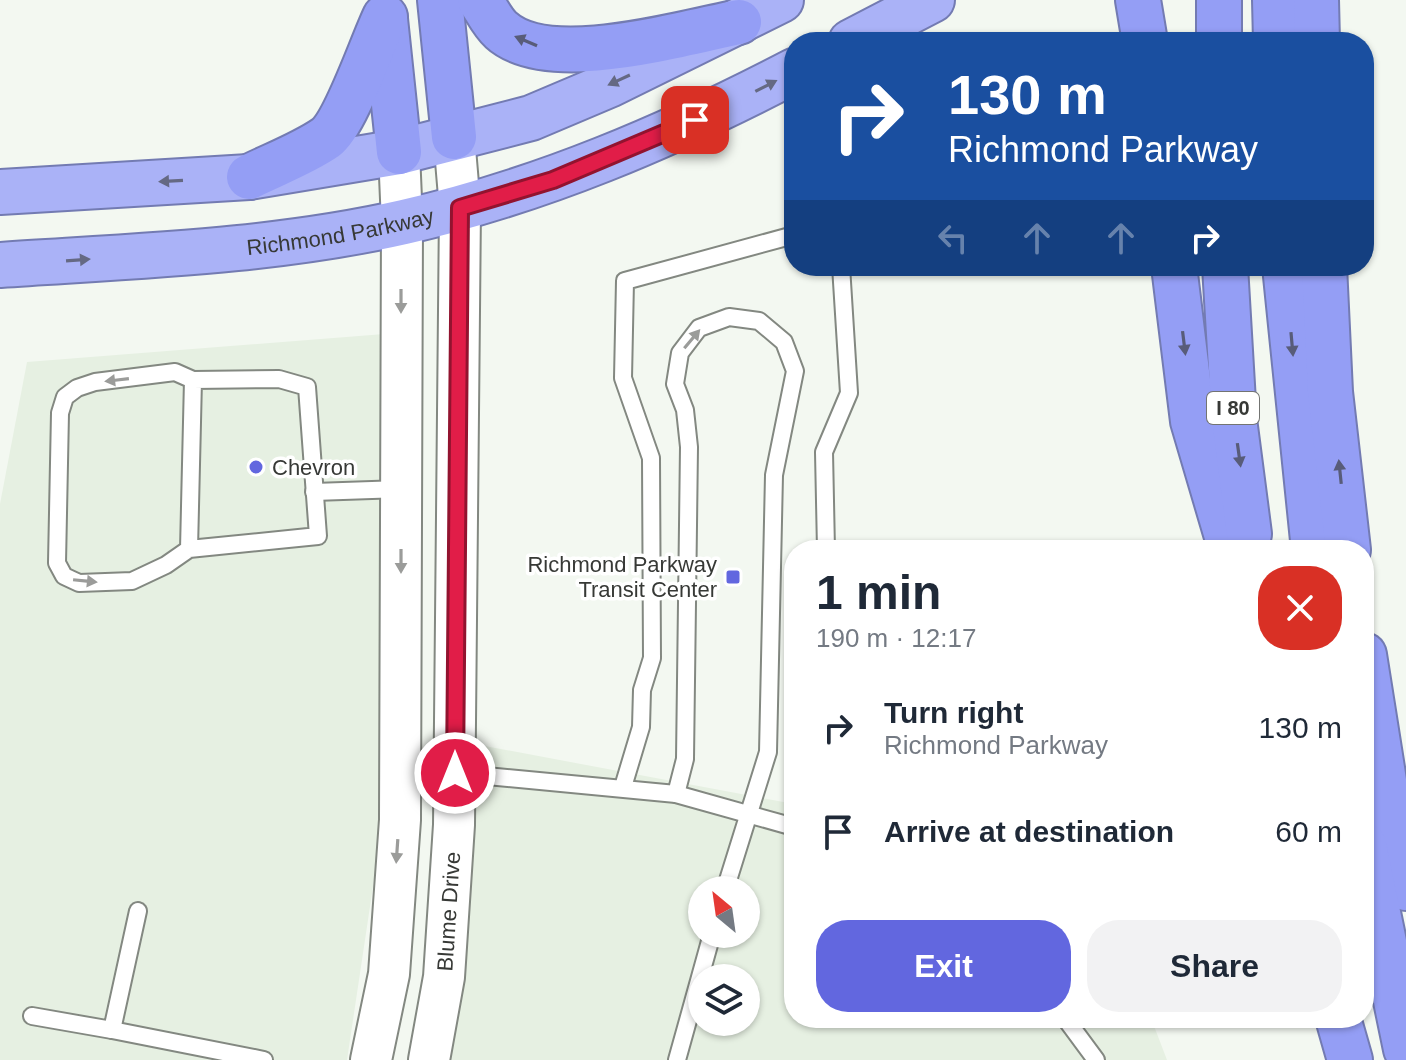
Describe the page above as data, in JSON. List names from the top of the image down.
{
  "streets": {
    "highway": ["Richmond Parkway", "I 80"],
    "street": ["Blume Drive"]
  },
  "crossings": [
    ["Richmond Parkway", "Blume Drive"]
  ],
  "places": {
    "other": ["Chevron"],
    "transit": ["Richmond Parkway Transit Center"]
  },
  "north": "top left",
  "page": {
    "turn": ["130 m", "Richmond Parkway"],
    "heading": ["1 min", "190 m · 12:17"],
    "list": [
      {
        "name": "Turn right",
        "note": "Richmond Parkway",
        "value": "130 m"
      },
      {
        "name": "Arrive at destination",
        "value": "60 m"
      }
    ],
    "buttons": ["Exit", "Share"]
  }
}
